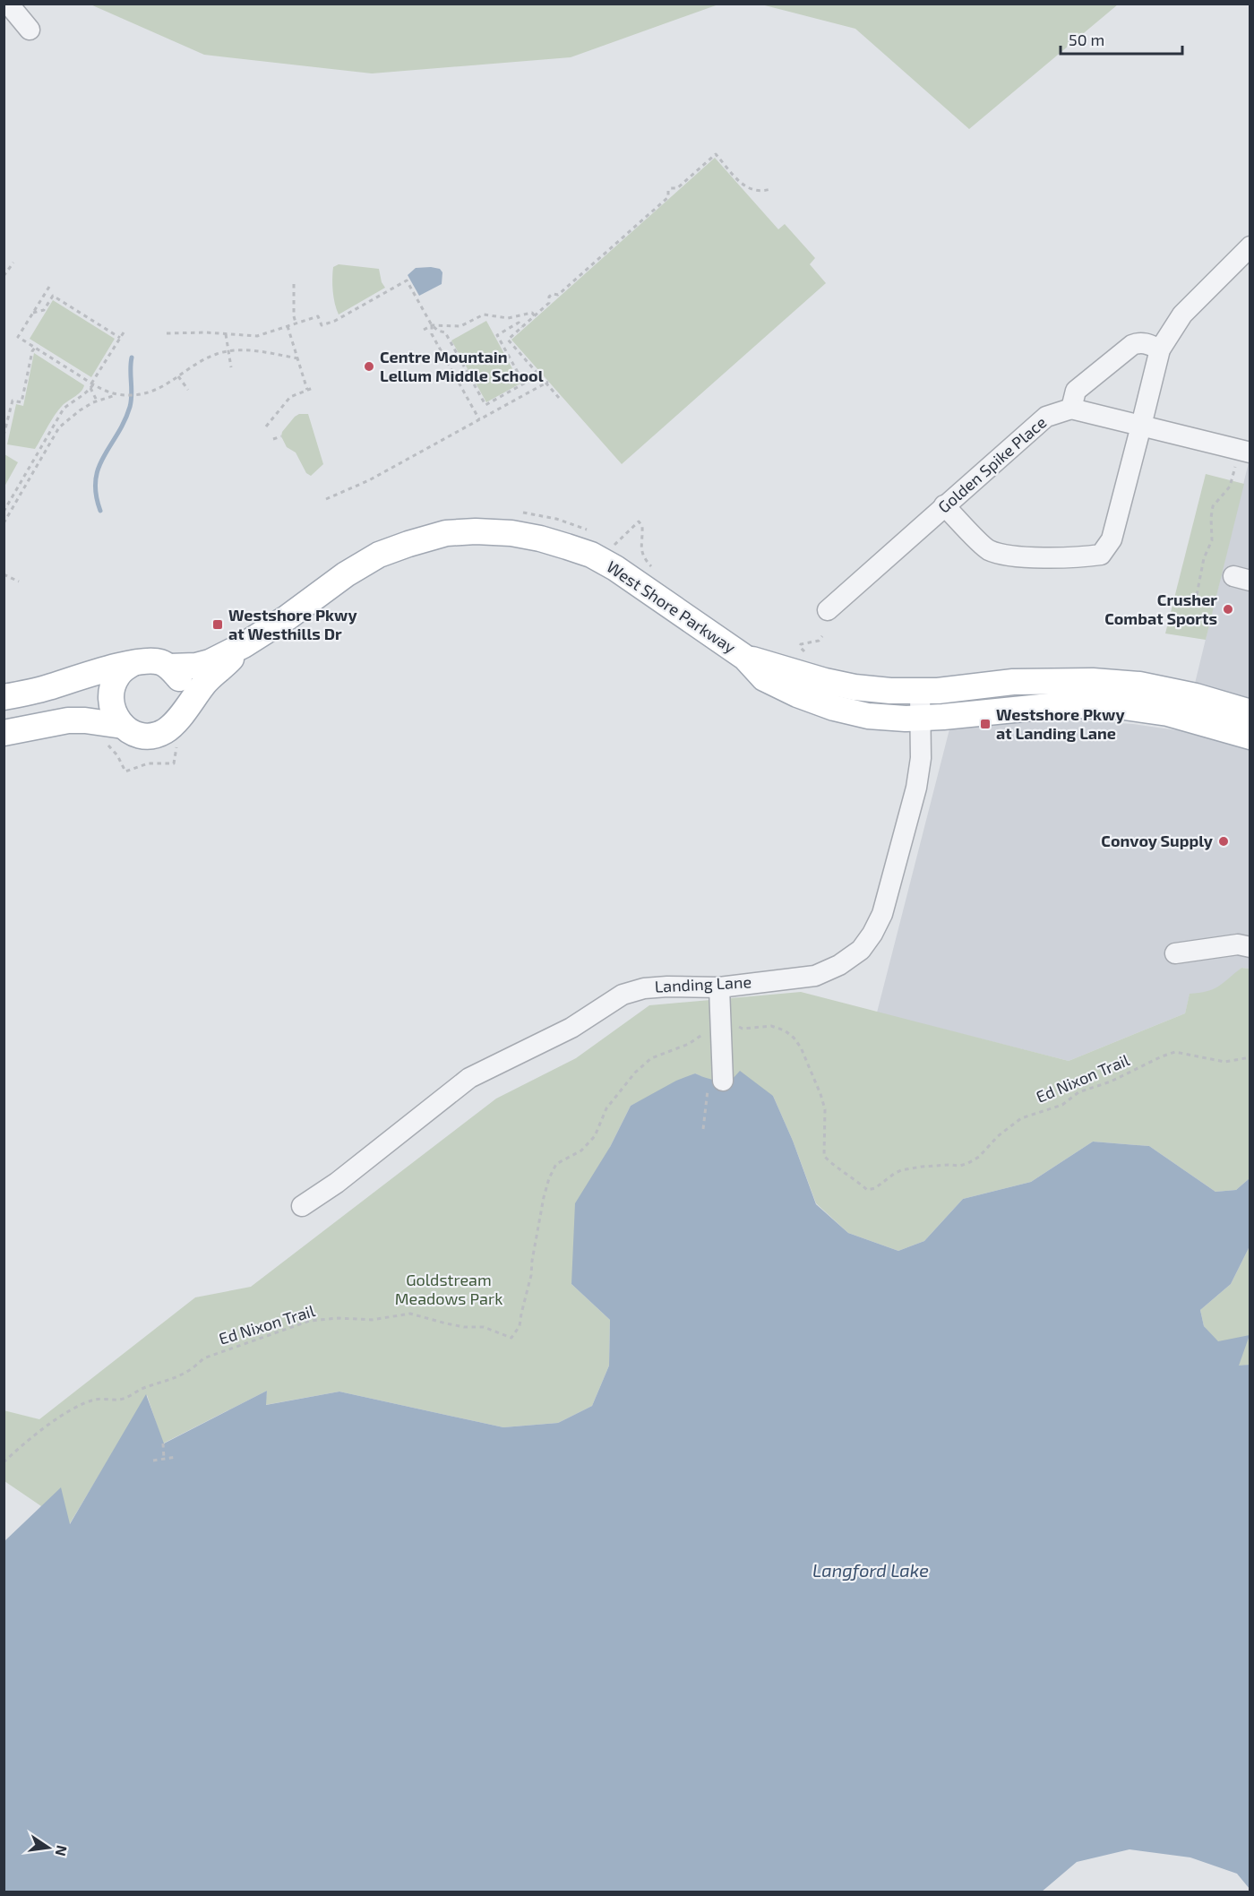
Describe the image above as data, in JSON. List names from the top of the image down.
{
  "streets": {
    "main road": ["West Shore Parkway"],
    "street": ["Golden Spike Place", "Landing Lane"],
    "path": ["Ed Nixon Trail"]
  },
  "crossings": [
    ["West Shore Parkway", "Landing Lane"]
  ],
  "water": ["Langford Lake"],
  "parks": ["Goldstream Meadows Park"],
  "places": {
    "other": ["Centre Mountain Lellum Middle School", "Crusher Combat Sports", "Convoy Supply"],
    "transit": ["Westshore Pkwy at Westhills Dr", "Westshore Pkwy at Landing Lane"]
  },
  "scale_bar": "50 m",
  "north": "right"
}
